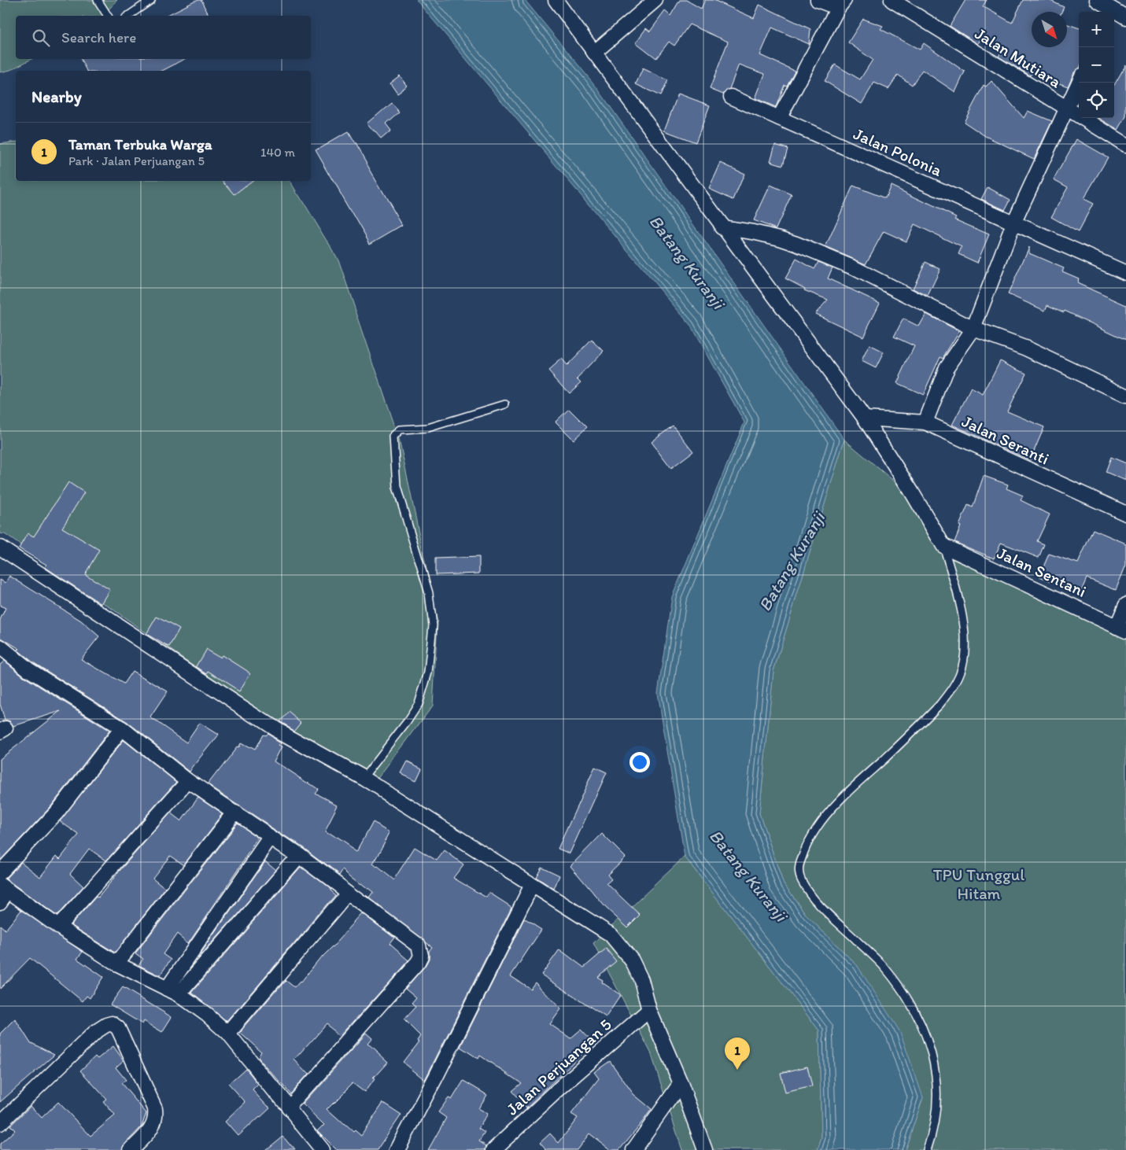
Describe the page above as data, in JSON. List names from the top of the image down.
{
  "streets": {
    "street": [
      "Jalan Mutiara",
      "Jalan Polonia",
      "Jalan Seranti",
      "Jalan Sentani",
      "Jalan Perjuangan 5"
    ]
  },
  "water": ["Batang Kuranji"],
  "parks": ["TPU Tunggul Hitam"],
  "north": "bottom right",
  "page": {
    "map_buttons": ["+", "−"],
    "search": "Search here",
    "heading": "Nearby",
    "list": [
      {
        "mark": "1",
        "name": "Taman Terbuka Warga",
        "note": "Park · Jalan Perjuangan 5",
        "value": "140 m"
      }
    ],
    "pins": "1"
  }
}
